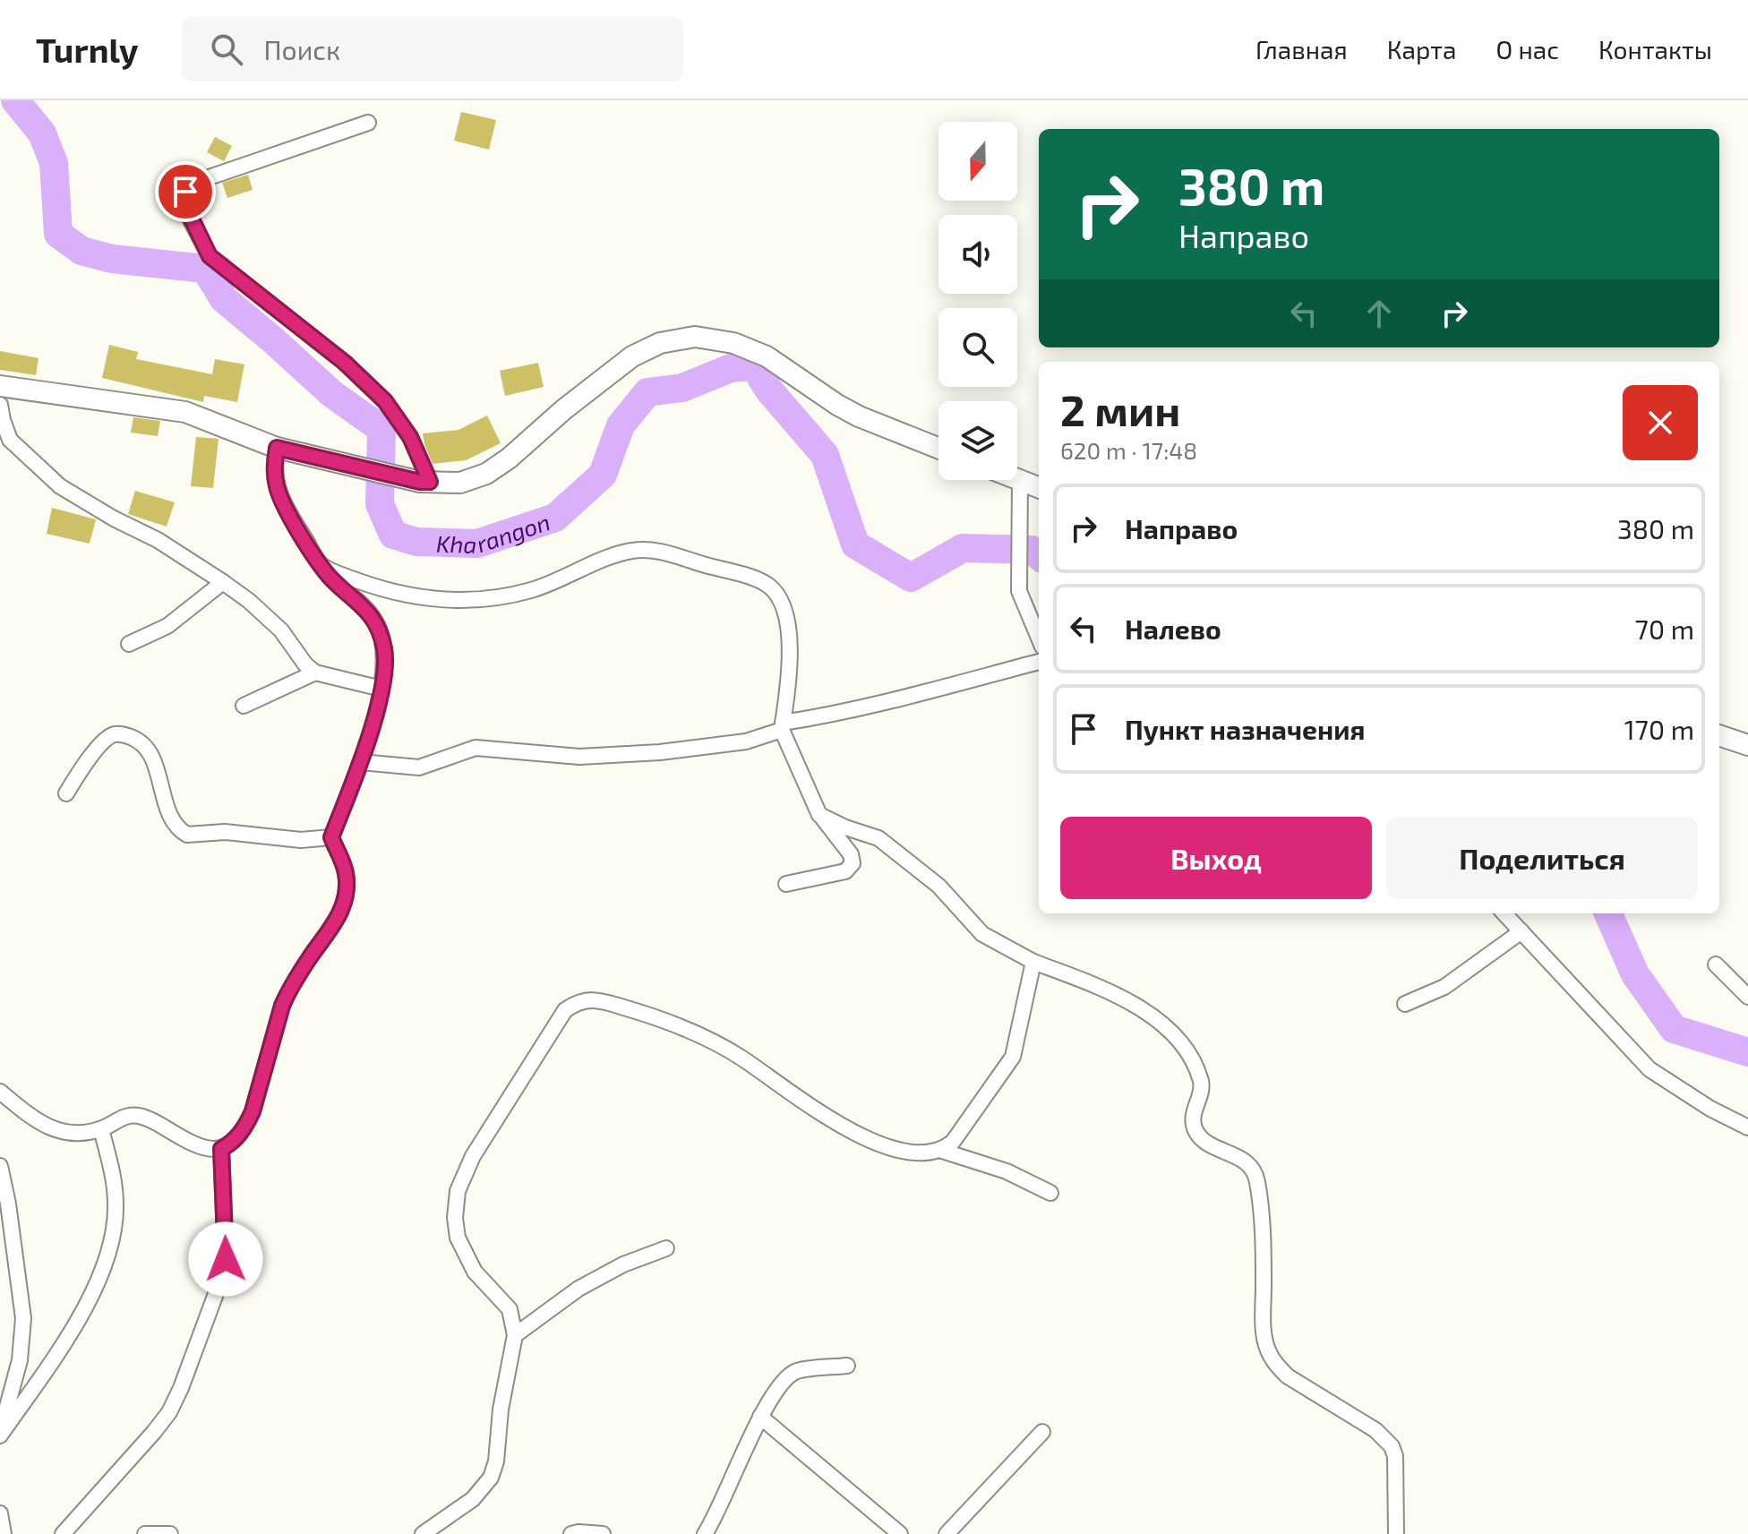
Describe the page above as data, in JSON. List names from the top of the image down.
{
  "water": ["Kharangon"],
  "north": "bottom",
  "page": {
    "header": "Turnly",
    "search": "Поиск",
    "nav": [
      "Главная",
      "Карта",
      "О нас",
      "Контакты"
    ],
    "turn": ["380 m", "Направо"],
    "heading": ["2 мин", "620 m · 17:48"],
    "list": [
      {
        "name": "Направо",
        "value": "380 m"
      },
      {
        "name": "Налево",
        "value": "70 m"
      },
      {
        "name": "Пункт назначения",
        "value": "170 m"
      }
    ],
    "buttons": ["Выход", "Поделиться"]
  }
}
